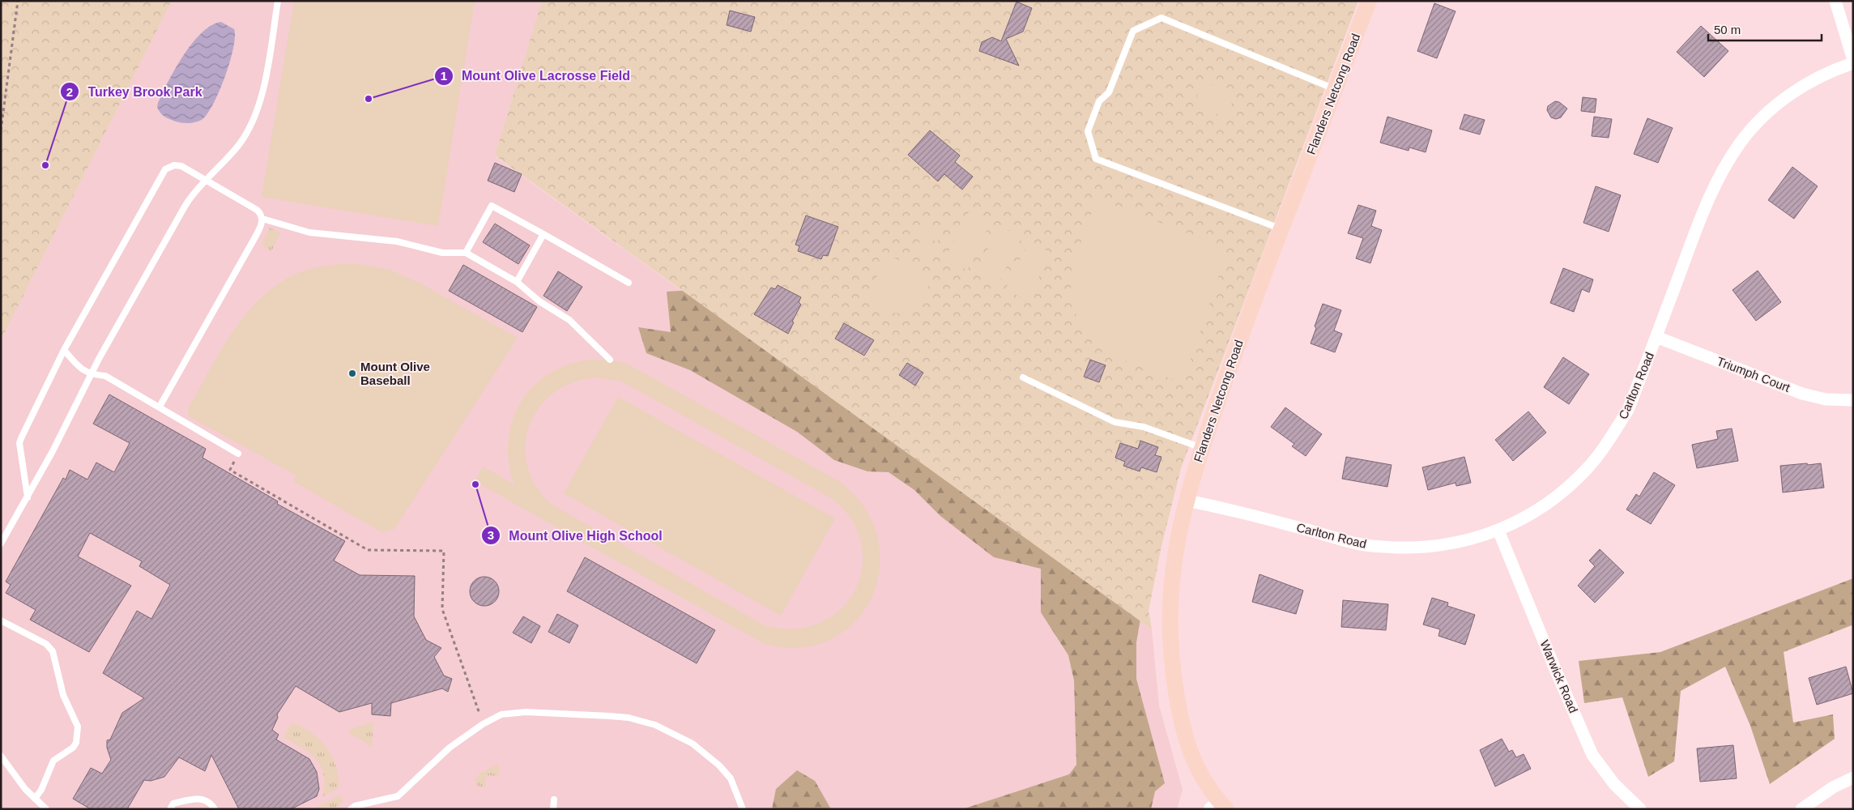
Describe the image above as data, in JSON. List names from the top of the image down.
{
  "streets": {
    "main road": ["Flanders Netcong Road"],
    "street": ["Triumph Court", "Carlton Road", "Warwick Road"]
  },
  "crossings": [
    ["Flanders Netcong Road", "Carlton Road"],
    ["Triumph Court", "Carlton Road"],
    ["Carlton Road", "Warwick Road"]
  ],
  "places": [
    "Mount Olive Lacrosse Field",
    "Turkey Brook Park",
    "Mount Olive Baseball",
    "Mount Olive High School"
  ],
  "scale_bar": "50 m"
}
